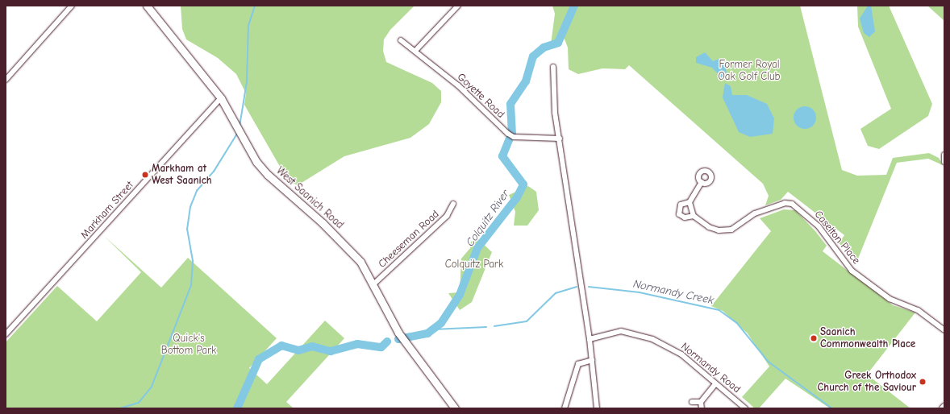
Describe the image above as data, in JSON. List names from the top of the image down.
{
  "streets": {
    "main road": ["West Saanich Road"],
    "street": [
      "Goyette Road",
      "Markham Street",
      "Caselton Place",
      "Cheeseman Road",
      "Normandy Road"
    ]
  },
  "crossings": [
    ["West Saanich Road", "Markham Street"],
    ["West Saanich Road", "Cheeseman Road"]
  ],
  "water": ["Colquitz River", "Normandy Creek"],
  "parks": ["Former Royal Oak Golf Club", "Colquitz Park", "Quick's Bottom Park"],
  "places": ["Markham at West Saanich", "Saanich Commonwealth Place", "Greek Orthodox Church of the Saviour"]
}
